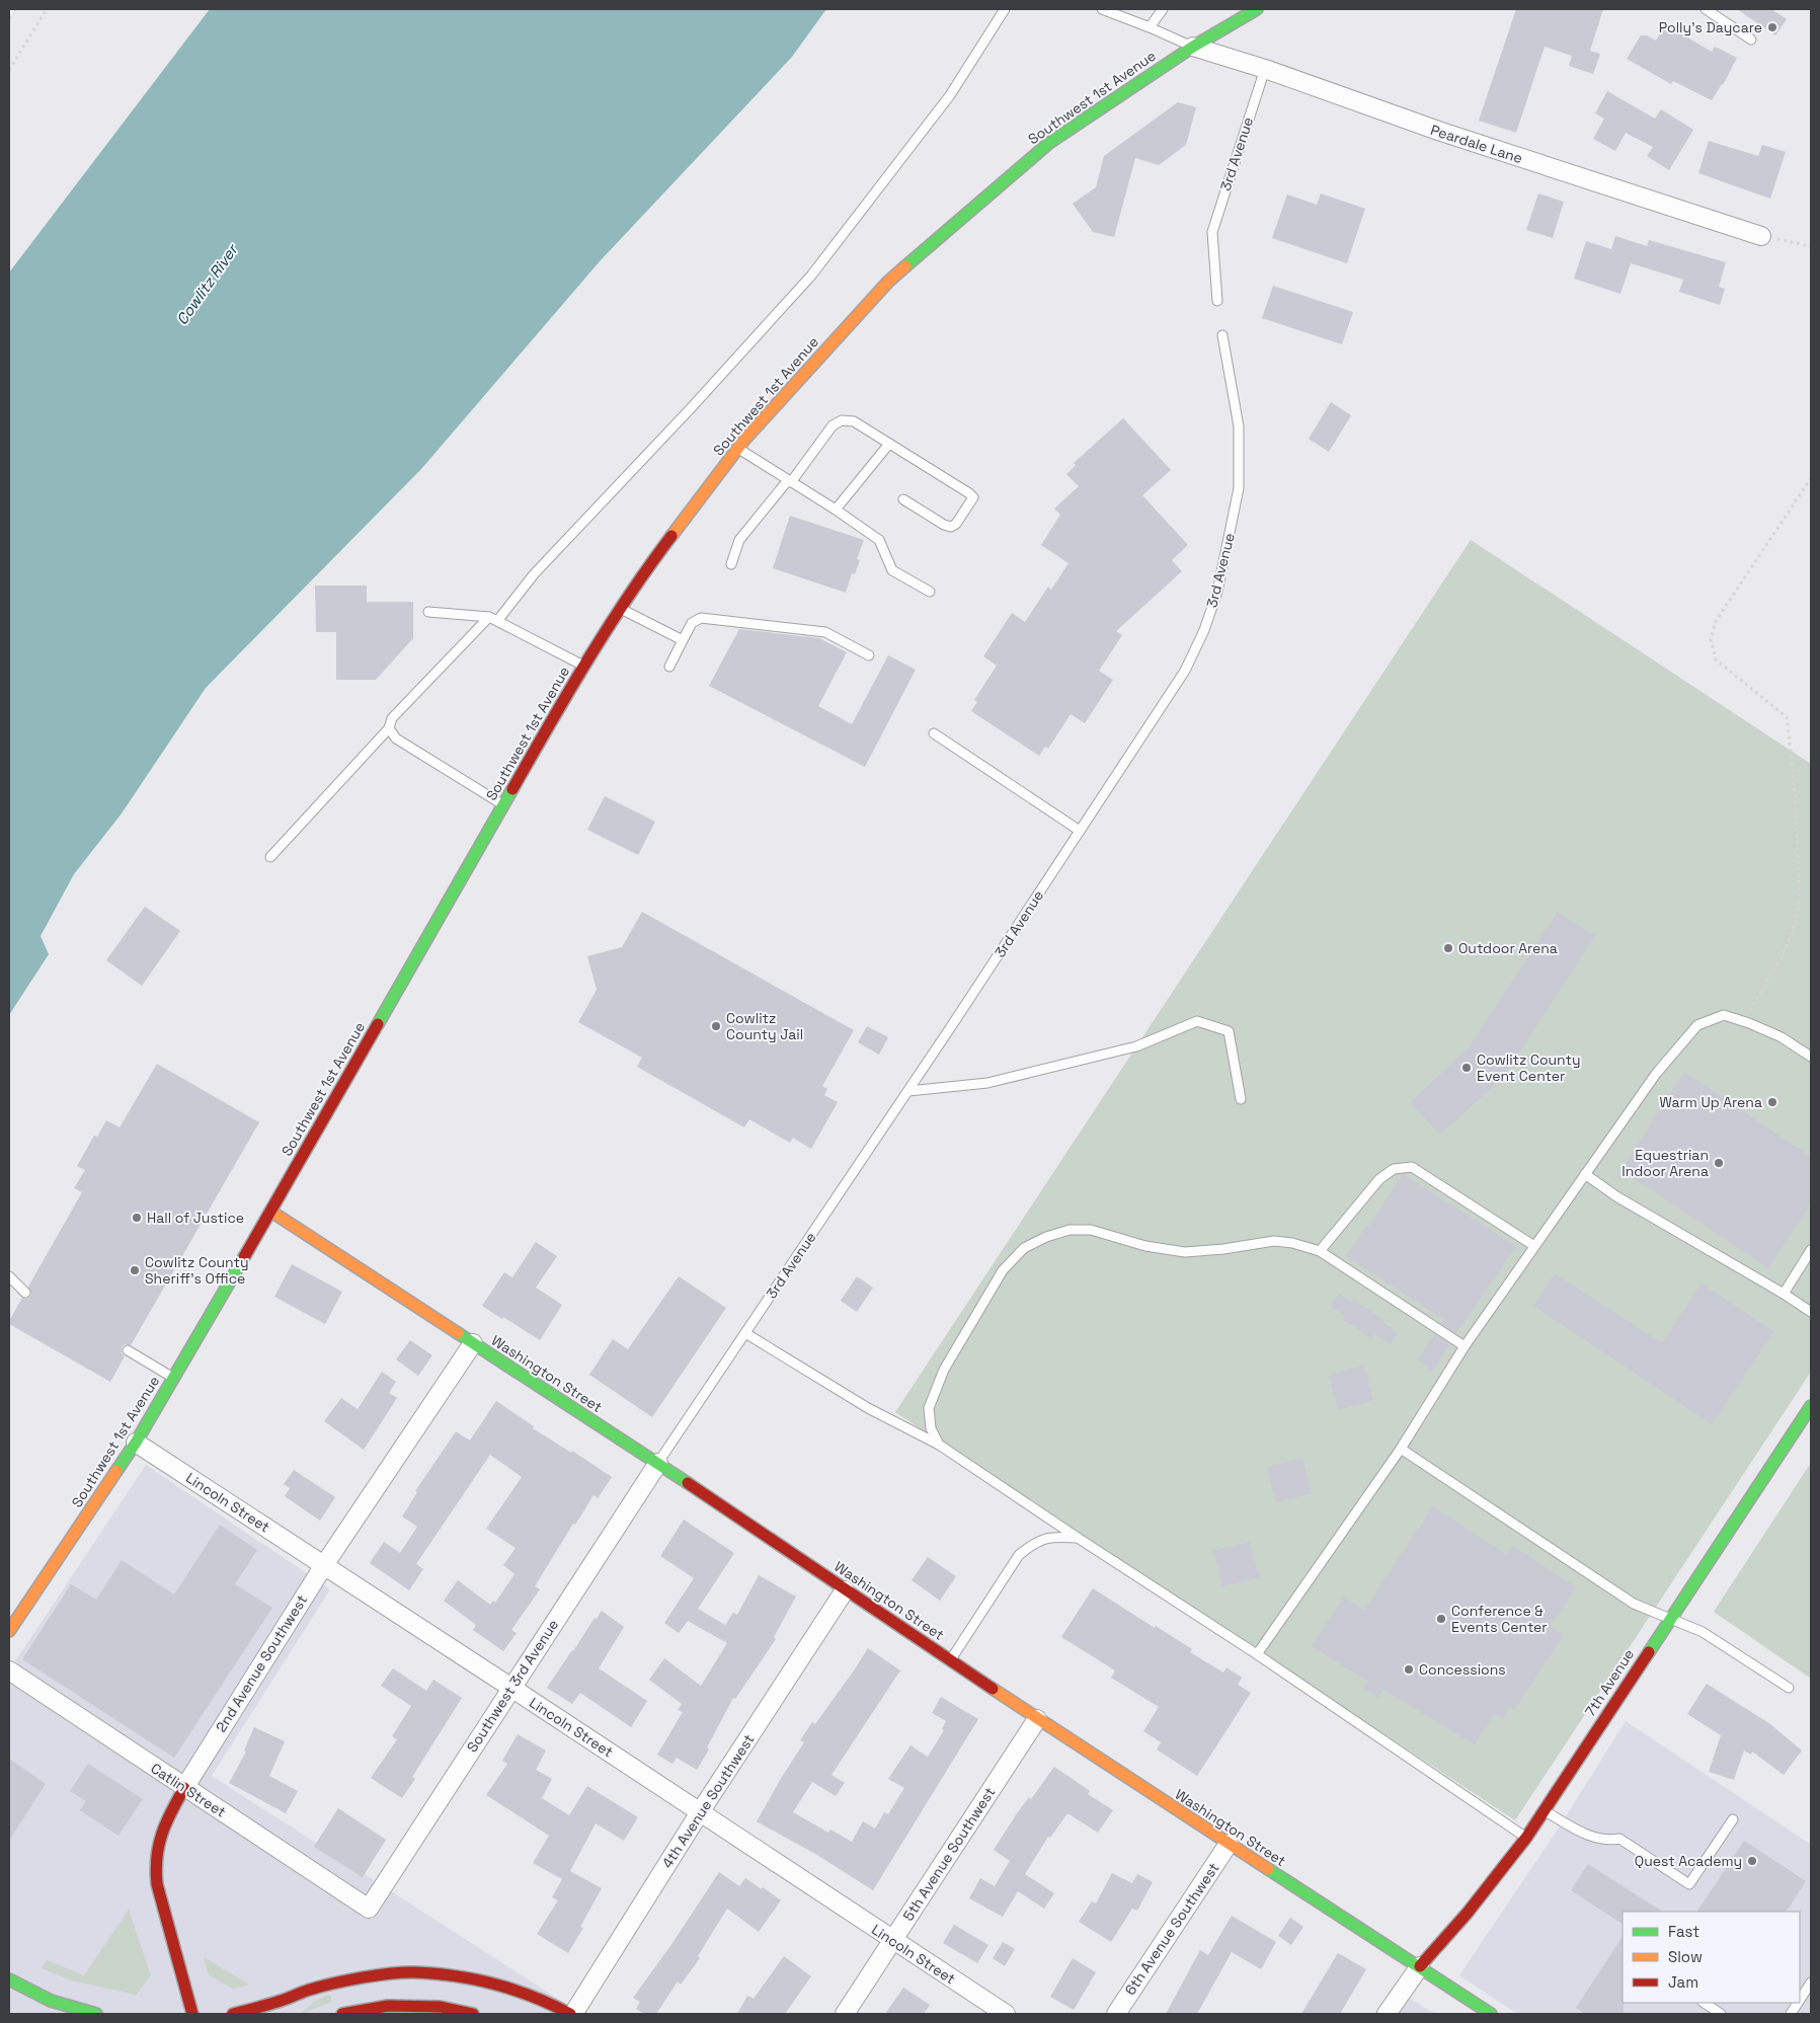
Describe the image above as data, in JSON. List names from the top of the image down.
{
  "streets": {
    "main road": [
      "Southwest 1st Avenue",
      "Washington Street",
      "2nd Avenue Southwest",
      "7th Avenue"
    ],
    "street": [
      "Peardale Lane",
      "Lincoln Street",
      "Southwest 3rd Avenue",
      "Catlin Street",
      "4th Avenue Southwest",
      "5th Avenue Southwest",
      "6th Avenue Southwest"
    ],
    "lane": ["3rd Avenue"]
  },
  "crossings": [
    ["Southwest 1st Avenue", "Peardale Lane"],
    ["Southwest 1st Avenue", "Washington Street"],
    ["Southwest 1st Avenue", "Lincoln Street"],
    ["Peardale Lane", "3rd Avenue"],
    ["3rd Avenue", "Washington Street"],
    ["3rd Avenue", "Southwest 3rd Avenue"],
    ["Washington Street", "2nd Avenue Southwest"],
    ["Washington Street", "7th Avenue"],
    ["Washington Street", "Southwest 3rd Avenue"],
    ["Washington Street", "4th Avenue Southwest"],
    ["Washington Street", "5th Avenue Southwest"],
    ["Washington Street", "6th Avenue Southwest"],
    ["Lincoln Street", "2nd Avenue Southwest"],
    ["Lincoln Street", "Southwest 3rd Avenue"],
    ["Lincoln Street", "4th Avenue Southwest"],
    ["Lincoln Street", "5th Avenue Southwest"],
    ["2nd Avenue Southwest", "Catlin Street"],
    ["Southwest 3rd Avenue", "Catlin Street"]
  ],
  "water": ["Cowlitz River"],
  "places": [
    "Polly's Daycare",
    "Outdoor Arena",
    "Cowlitz County Jail",
    "Cowlitz County Event Center",
    "Warm Up Arena",
    "Equestrian Indoor Arena",
    "Hall of Justice",
    "Cowlitz County Sheriff’s Office",
    "Conference & Events Center",
    "Concessions",
    "Quest Academy"
  ],
  "legend": ["Fast", "Slow", "Jam"]
}
